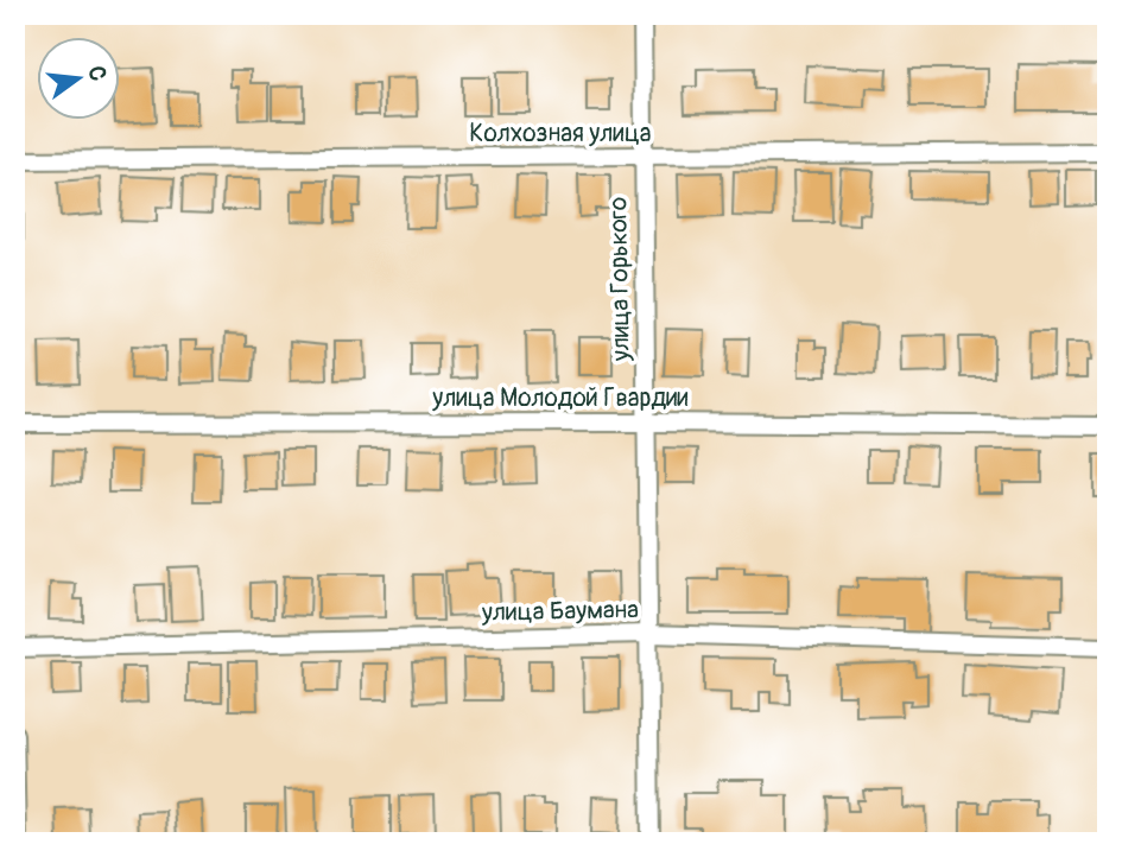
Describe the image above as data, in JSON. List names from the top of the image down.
{
  "streets": {
    "street": [
      "Колхозная улица",
      "улица Горького",
      "улица Молодой Гвардии",
      "улица Баумана"
    ]
  },
  "crossings": [
    ["Колхозная улица", "улица Горького"],
    ["улица Горького", "улица Молодой Гвардии"],
    ["улица Горького", "улица Баумана"]
  ],
  "north": "right"
}
